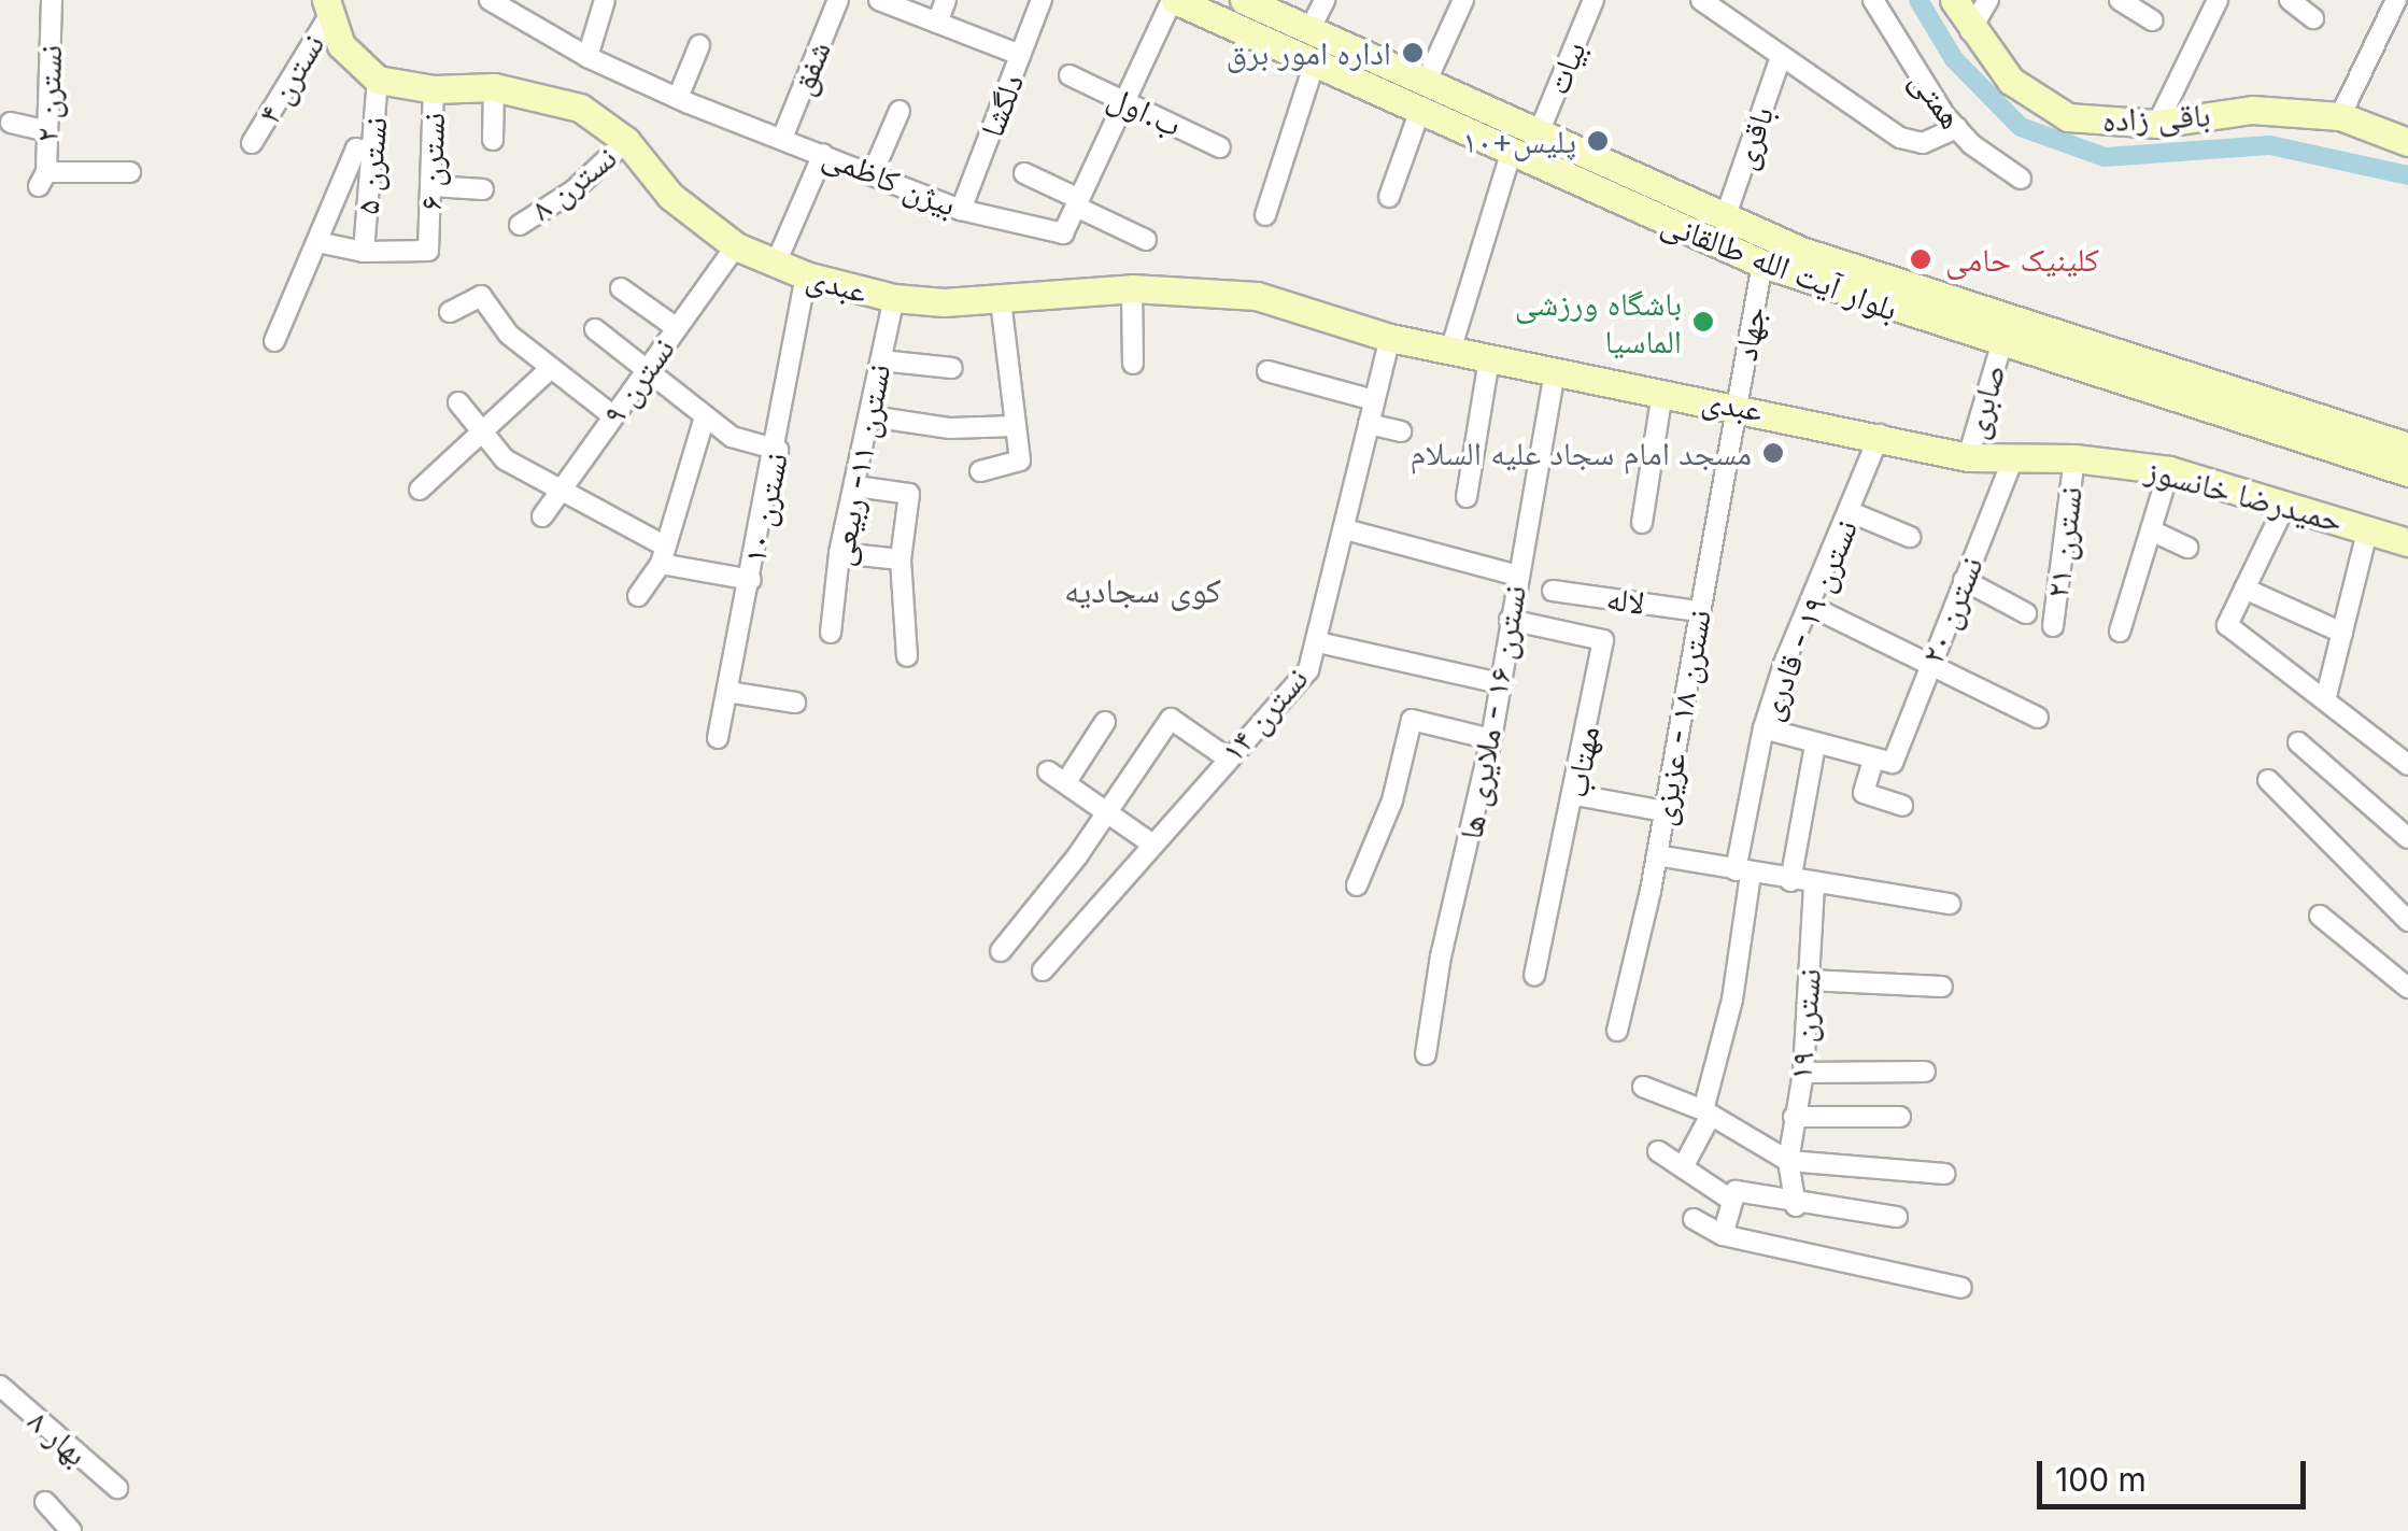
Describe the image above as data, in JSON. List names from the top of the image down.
{
  "streets": {
    "street": [
      "شفق",
      "بیات",
      "نسترن ۴",
      "نسترن ۲",
      "همتی",
      "دلگشا",
      "ب.اول",
      "باقی زاده",
      "باقری",
      "نسترن ۶",
      "نسترن ۵",
      "بیژن کاظمی",
      "نسترن ۸",
      "بلوار آیت الله طالقانی",
      "عبدی",
      "جهاد",
      "نسترن ۹",
      "صابری",
      "نسترن ۱۱- ربیعی",
      "حمیدرضا خانسوز",
      "نسترن ۱۰",
      "نسترن ۲۱",
      "لاله",
      "نسترن ۲۰",
      "نسترن ۱۹ - قادری",
      "نسترن ۱۶ - ملایری ها",
      "نسترن ۱۴",
      "نسترن ۱۸ - عزیزی",
      "مهتاب",
      "نسترن ۱۹",
      "بهار ۸"
    ]
  },
  "crossings": [
    ["شفق", "بیژن کاظمی"],
    ["بیات", "بلوار آیت الله طالقانی"],
    ["دلگشا", "بیژن کاظمی"],
    ["باقری", "بلوار آیت الله طالقانی"],
    ["نسترن ۶", "نسترن ۵"],
    ["نسترن ۶", "عبدی"],
    ["نسترن ۵", "عبدی"],
    ["نسترن ۸", "عبدی"],
    ["بلوار آیت الله طالقانی", "جهاد"],
    ["بلوار آیت الله طالقانی", "صابری"],
    ["عبدی", "جهاد"],
    ["عبدی", "نسترن ۹"],
    ["عبدی", "صابری"],
    ["عبدی", "نسترن ۱۱- ربیعی"],
    ["عبدی", "حمیدرضا خانسوز"],
    ["عبدی", "نسترن ۱۰"],
    ["عبدی", "نسترن ۲۰"],
    ["عبدی", "نسترن ۱۹ - قادری"],
    ["عبدی", "نسترن ۱۶ - ملایری ها"],
    ["عبدی", "نسترن ۱۴"],
    ["عبدی", "نسترن ۱۸ - عزیزی"],
    ["جهاد", "نسترن ۱۸ - عزیزی"],
    ["حمیدرضا خانسوز", "نسترن ۲۱"],
    ["حمیدرضا خانسوز", "نسترن ۲۰"],
    ["لاله", "نسترن ۱۸ - عزیزی"],
    ["نسترن ۱۶ - ملایری ها", "مهتاب"]
  ],
  "districts": ["کوی سجادیه"],
  "places": [
    "اداره امور برق",
    "پلیس+۱۰",
    "کلینیک حامی",
    "باشگاه ورزشی الماسیا",
    "مسجد امام سجاد علیه السلام"
  ],
  "scale_bar": "100 m"
}
